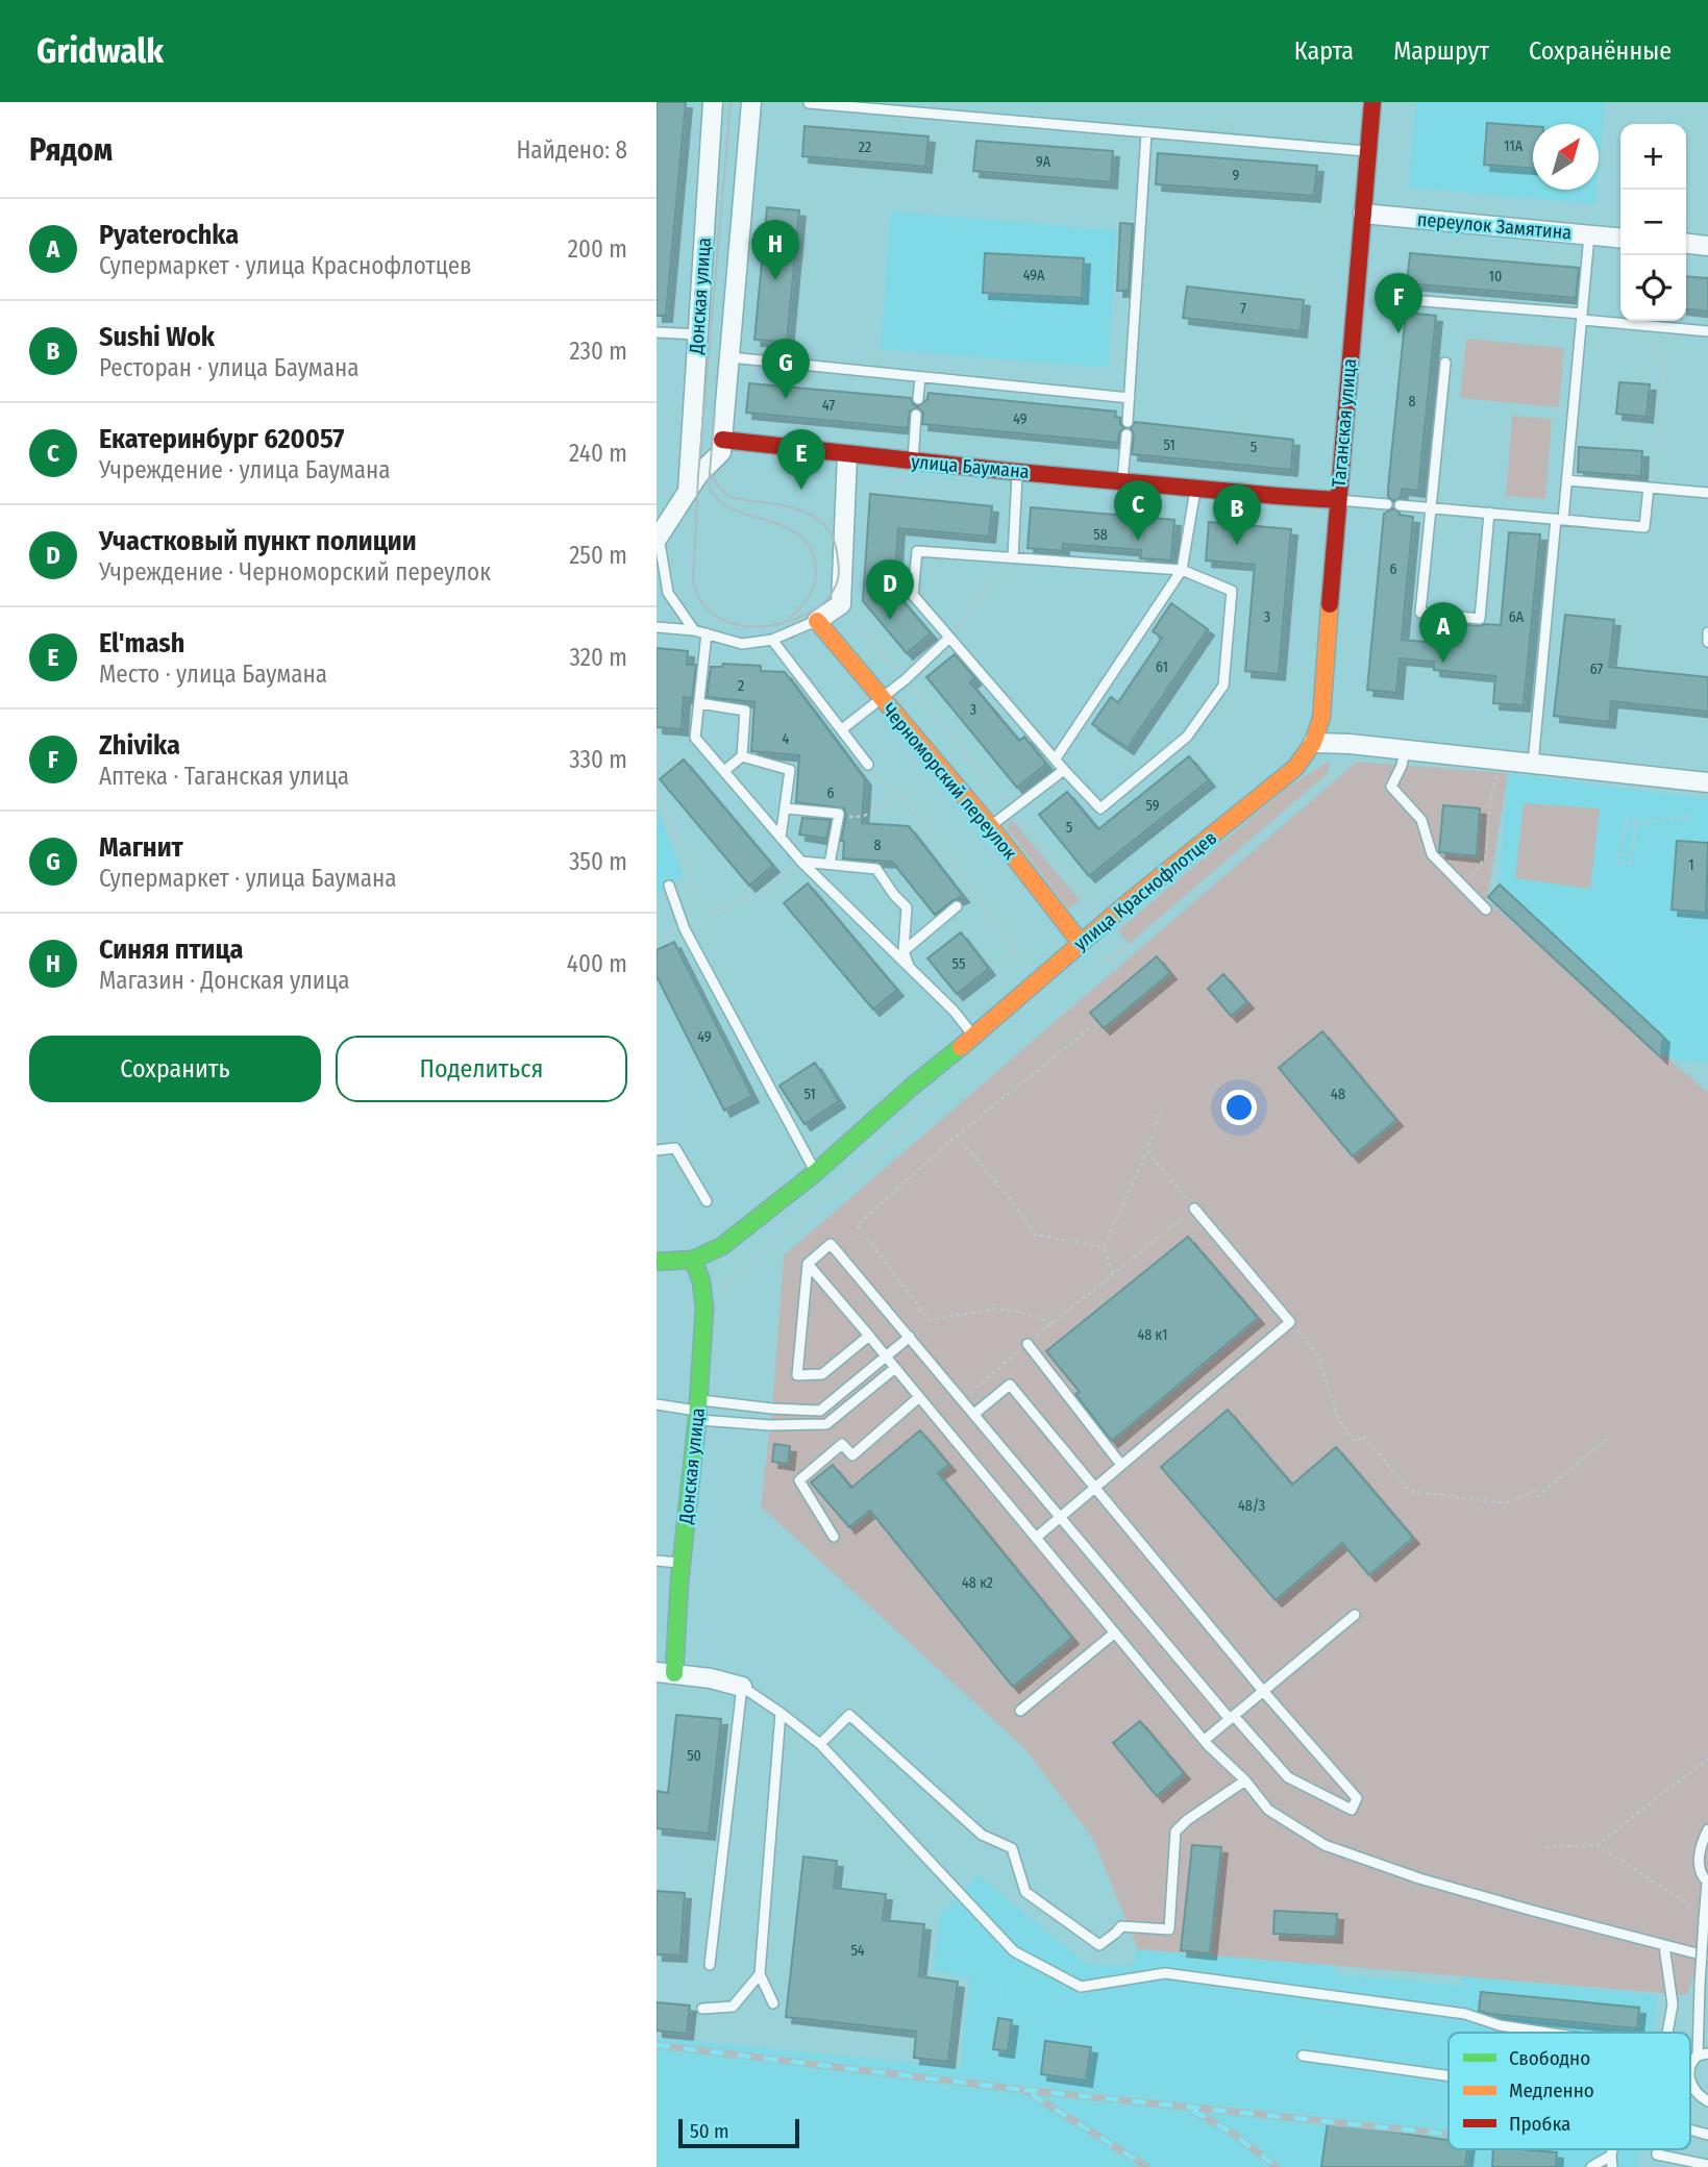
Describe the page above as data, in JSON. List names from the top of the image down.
{
  "streets": {
    "main road": [
      "Донская улица",
      "Таганская улица",
      "улица Баумана",
      "Черноморский переулок",
      "улица Краснофлотцев"
    ],
    "street": ["переулок Замятина"]
  },
  "crossings": [
    ["переулок Замятина", "Таганская улица"],
    ["Донская улица", "улица Баумана"],
    ["Донская улица", "Черноморский переулок"],
    ["Донская улица", "улица Краснофлотцев"],
    ["Таганская улица", "улица Баумана"],
    ["Таганская улица", "улица Краснофлотцев"],
    ["улица Баумана", "Черноморский переулок"],
    ["Черноморский переулок", "улица Краснофлотцев"]
  ],
  "house_numbers": [
    "11А",
    "22",
    "9А",
    "9",
    "49А",
    "10",
    "7",
    "8",
    "47",
    "49",
    "51",
    "5",
    "58",
    "6",
    "3",
    "6А",
    "61",
    "67",
    "2",
    "3",
    "4",
    "6",
    "59",
    "5",
    "8",
    "1",
    "55",
    "49",
    "51",
    "48",
    "48 к1",
    "48/3",
    "48 к2",
    "50",
    "54"
  ],
  "legend": ["Свободно", "Медленно", "Пробка"],
  "scale_bar": "50 m",
  "north": "top right",
  "page": {
    "header": "Gridwalk",
    "nav": ["Карта", "Маршрут", "Сохранённые"],
    "heading": ["Рядом", "Найдено: 8"],
    "map_buttons": ["+", "−"],
    "list": [
      {
        "mark": "A",
        "name": "Pyaterochka",
        "note": "Супермаркет · улица Краснофлотцев",
        "value": "200 m"
      },
      {
        "mark": "B",
        "name": "Sushi Wok",
        "note": "Ресторан · улица Баумана",
        "value": "230 m"
      },
      {
        "mark": "C",
        "name": "Екатеринбург 620057",
        "note": "Учреждение · улица Баумана",
        "value": "240 m"
      },
      {
        "mark": "D",
        "name": "Участковый пункт полиции",
        "note": "Учреждение · Черноморский переулок",
        "value": "250 m"
      },
      {
        "mark": "E",
        "name": "El'mash",
        "note": "Место · улица Баумана",
        "value": "320 m"
      },
      {
        "mark": "F",
        "name": "Zhivika",
        "note": "Аптека · Таганская улица",
        "value": "330 m"
      },
      {
        "mark": "G",
        "name": "Магнит",
        "note": "Супермаркет · улица Баумана",
        "value": "350 m"
      },
      {
        "mark": "H",
        "name": "Синяя птица",
        "note": "Магазин · Донская улица",
        "value": "400 m"
      }
    ],
    "pins": [
      "H",
      "F",
      "G",
      "E",
      "C",
      "B",
      "D",
      "A"
    ],
    "buttons": ["Сохранить", "Поделиться"],
    "scale": "50 m"
  }
}
